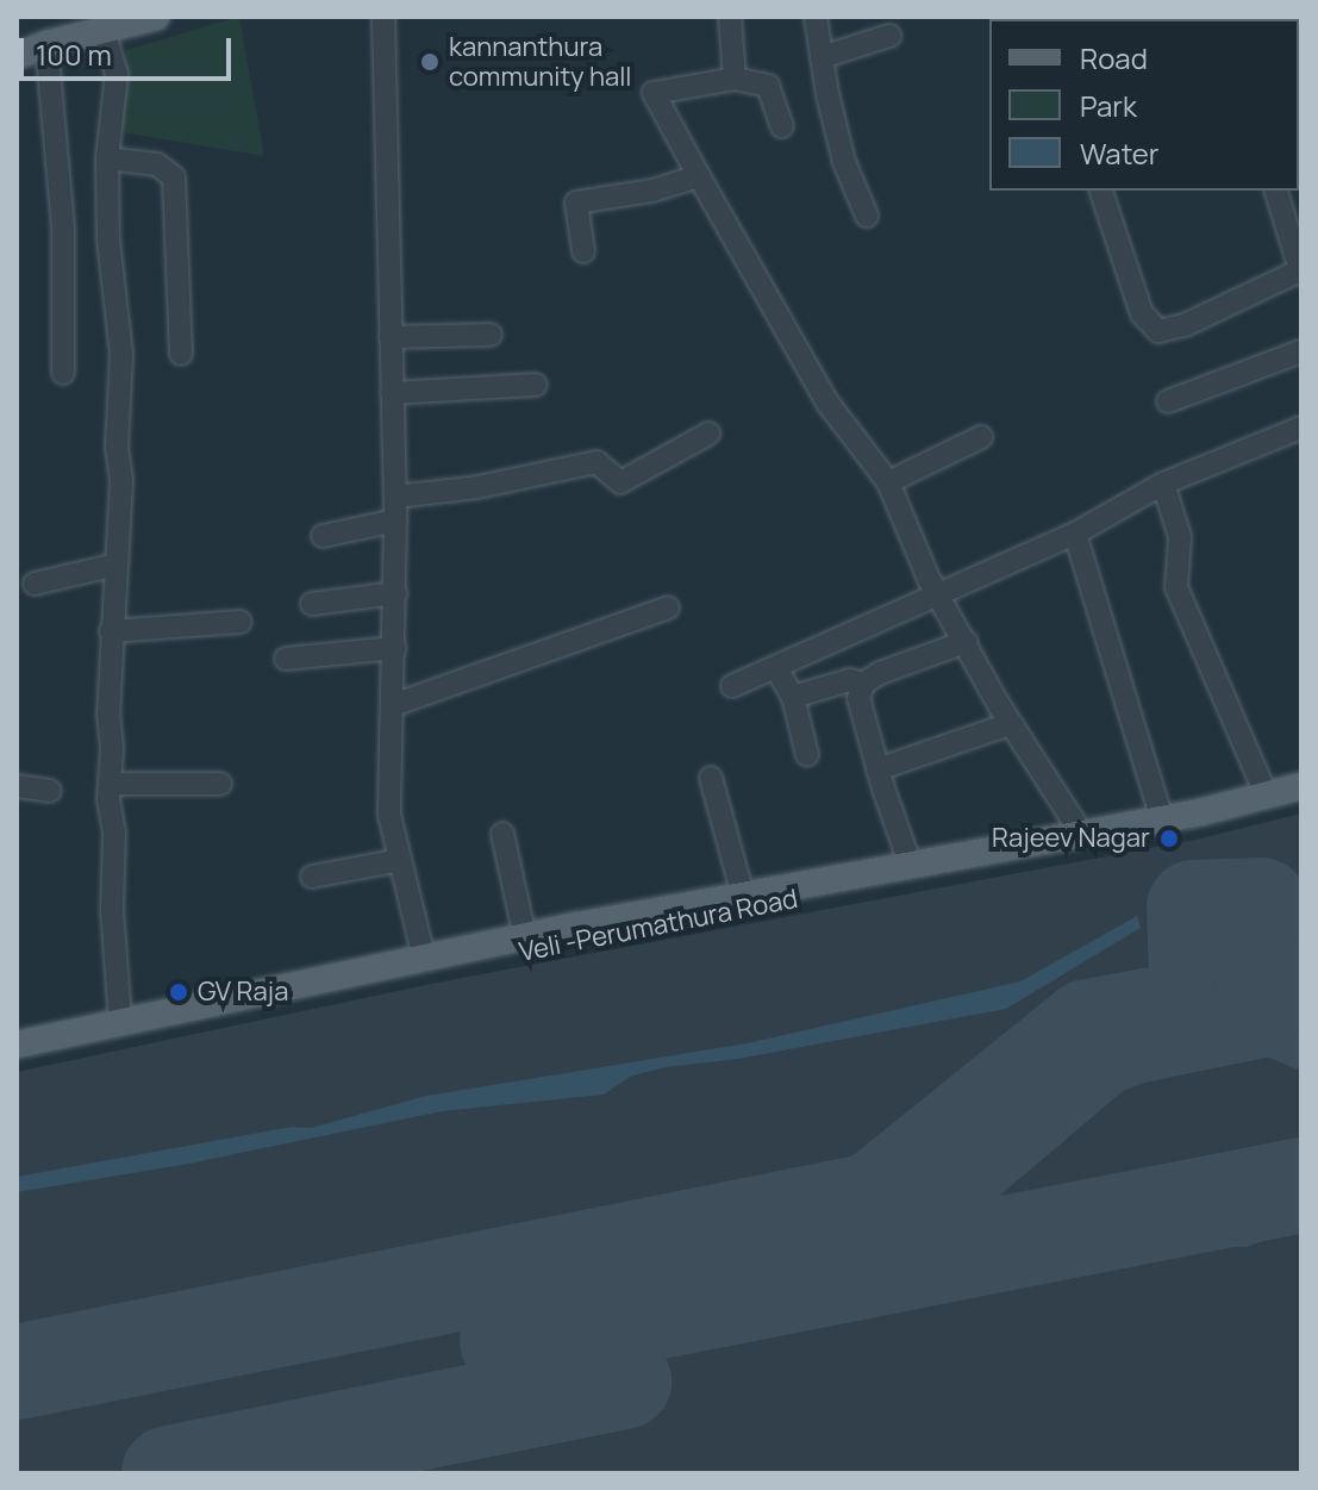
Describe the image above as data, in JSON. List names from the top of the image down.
{
  "streets": {
    "main road": ["Veli -Perumathura Road"]
  },
  "places": ["kannanthura community hall", "Rajeev Nagar", "GV Raja"],
  "legend": ["Road", "Park", "Water"],
  "scale_bar": "100 m"
}
